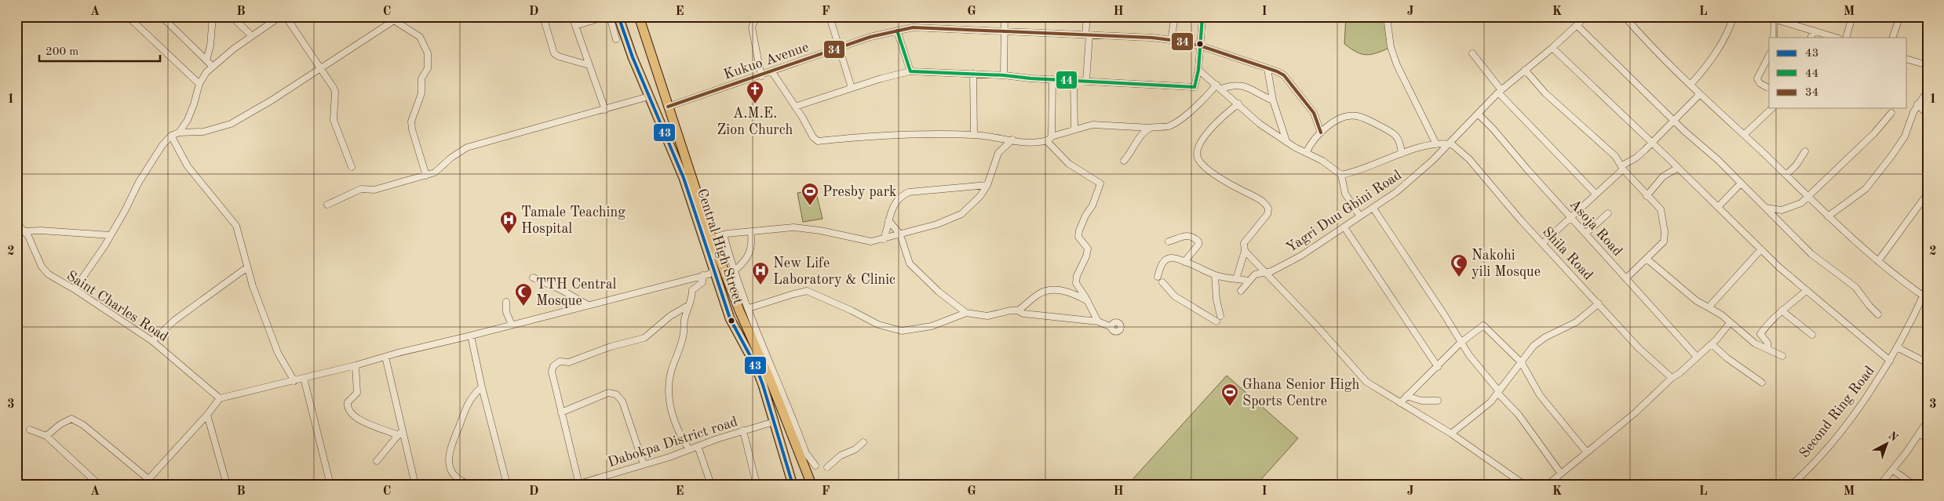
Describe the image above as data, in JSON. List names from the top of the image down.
{
  "streets": {
    "highway": ["Central High Street"],
    "street": [
      "Kukuo Avenue",
      "Yagri Duu Gbini Road",
      "Asoja Road",
      "Shila Road",
      "Saint Charles Road",
      "Second Ring Road",
      "Dabokpa District road"
    ]
  },
  "crossings": [
    ["Kukuo Avenue", "Central High Street"],
    ["Yagri Duu Gbini Road", "Asoja Road"],
    ["Yagri Duu Gbini Road", "Shila Road"],
    ["Central High Street", "Dabokpa District road"]
  ],
  "places": {
    "church": ["A.M.E. Zion Church"],
    "sports": ["Presby park", "Ghana Senior High Sports Centre"],
    "hospital": ["Tamale Teaching Hospital", "New Life Laboratory & Clinic"],
    "mosque": ["Nakohi yili Mosque", "TTH Central Mosque"]
  },
  "lines": ["transit line 43", "transit line 44", "transit line 34"],
  "legend": ["43", "44", "34"],
  "scale_bar": "200 m",
  "north": "top right",
  "grid": {
    "columns": [
      "A",
      "B",
      "C",
      "D",
      "E",
      "F",
      "G",
      "H",
      "I",
      "J",
      "K",
      "L",
      "M"
    ],
    "rows": ["1", "2", "3"]
  }
}
